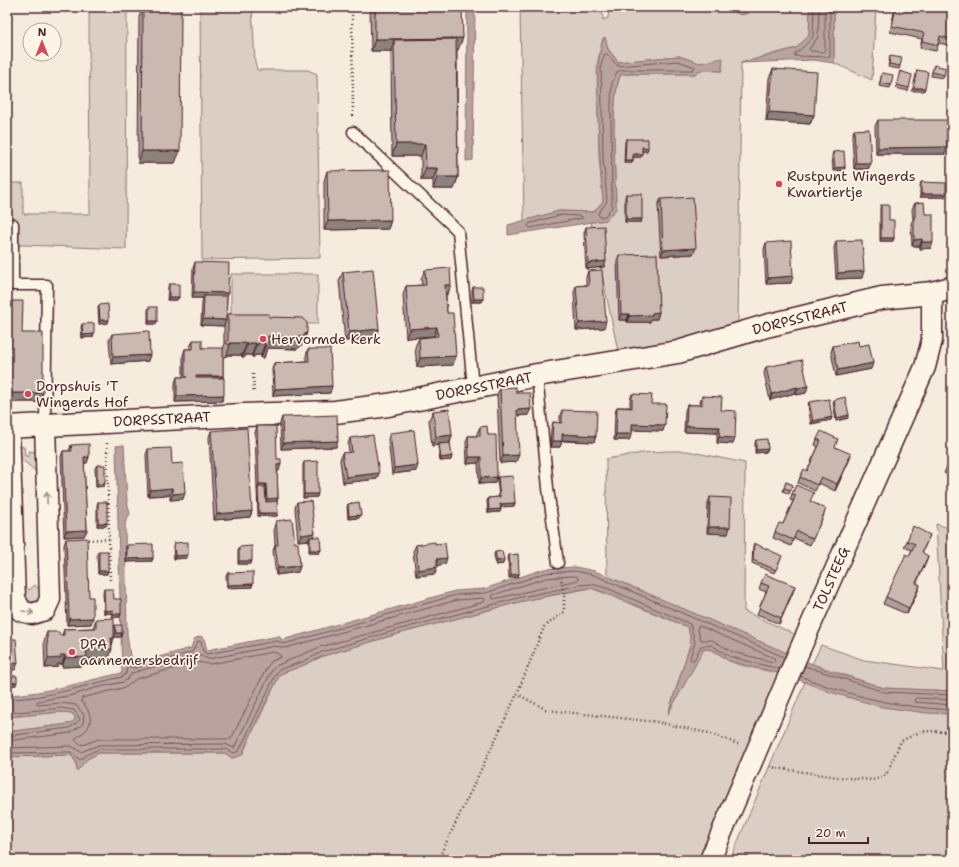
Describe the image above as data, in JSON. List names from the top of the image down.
{
  "streets": {
    "street": ["DORPSSTRAAT", "TOLSTEEG"]
  },
  "crossings": [
    ["DORPSSTRAAT", "TOLSTEEG"]
  ],
  "places": [
    "Rustpunt Wingerds Kwartiertje",
    "Hervormde Kerk",
    "Dorpshuis 'T Wingerds Hof",
    "DPA aannemersbedrijf"
  ],
  "scale_bar": "20 m",
  "north": "top"
}
